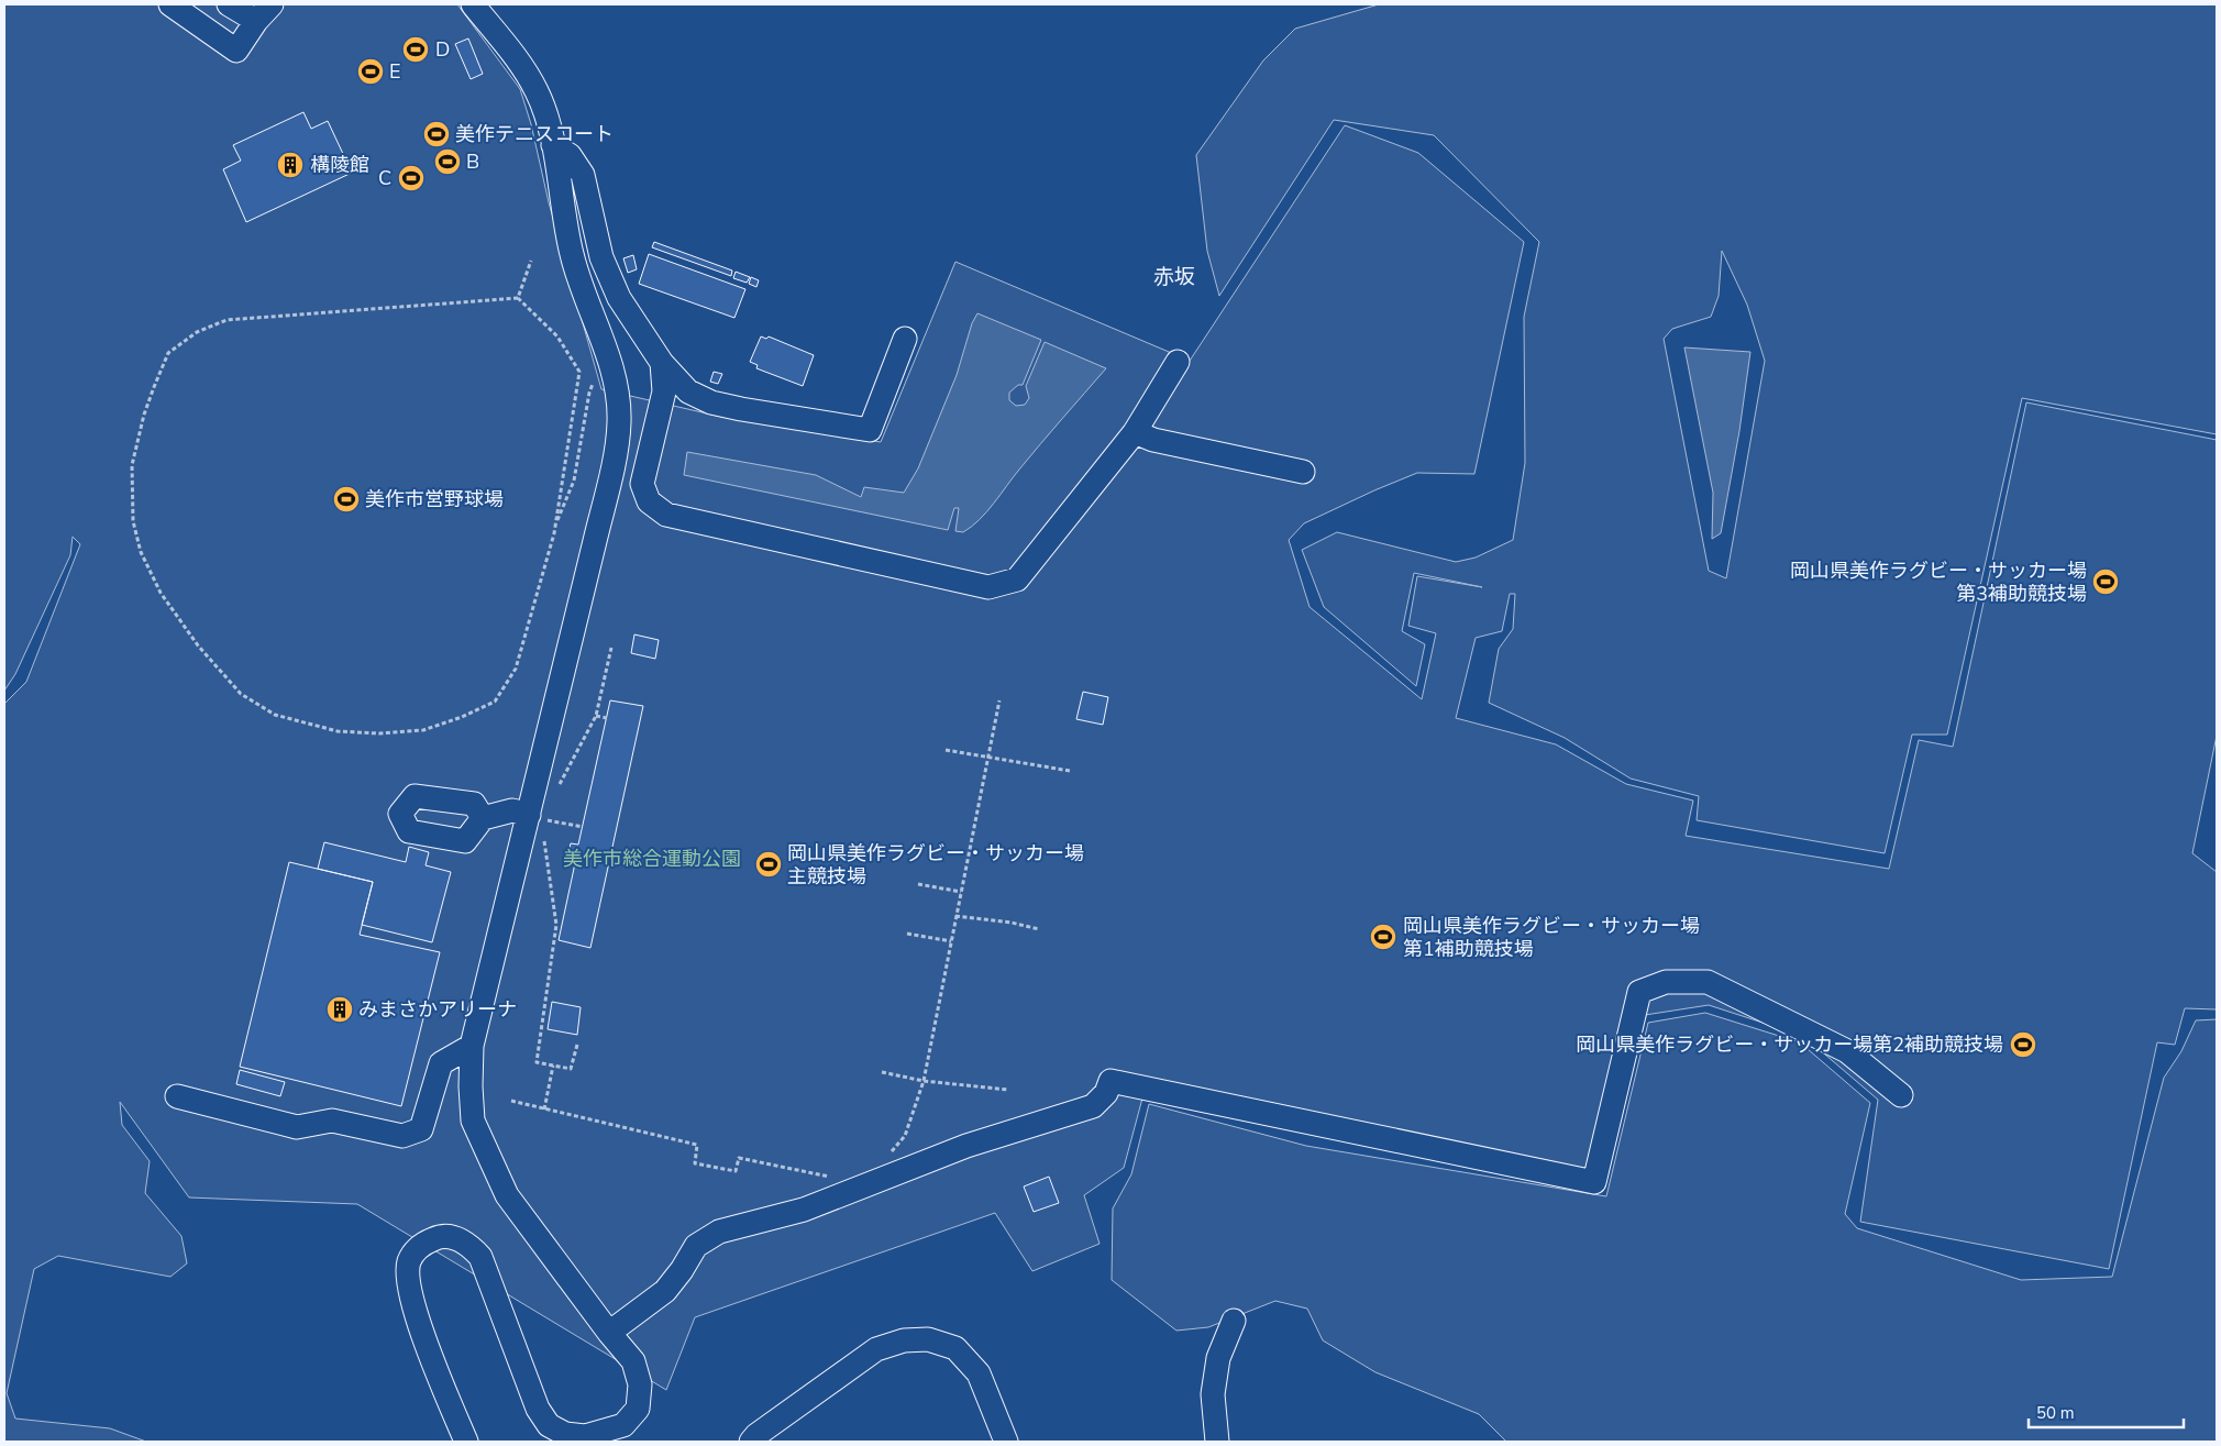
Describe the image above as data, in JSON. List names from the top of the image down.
{
  "districts": ["赤坂"],
  "parks": ["美作市総合運動公園"],
  "places": {
    "sports": [
      "D",
      "E",
      "美作テニスコート",
      "B",
      "C",
      "美作市営野球場",
      "岡山県美作ラグビー・サッカー場 第3補助競技場",
      "岡山県美作ラグビー・サッカー場 主競技場",
      "岡山県美作ラグビー・サッカー場 第1補助競技場",
      "岡山県美作ラグビー・サッカー場第2補助競技場"
    ],
    "building": ["構陵館", "みまさかアリーナ"]
  },
  "scale_bar": "50 m"
}
